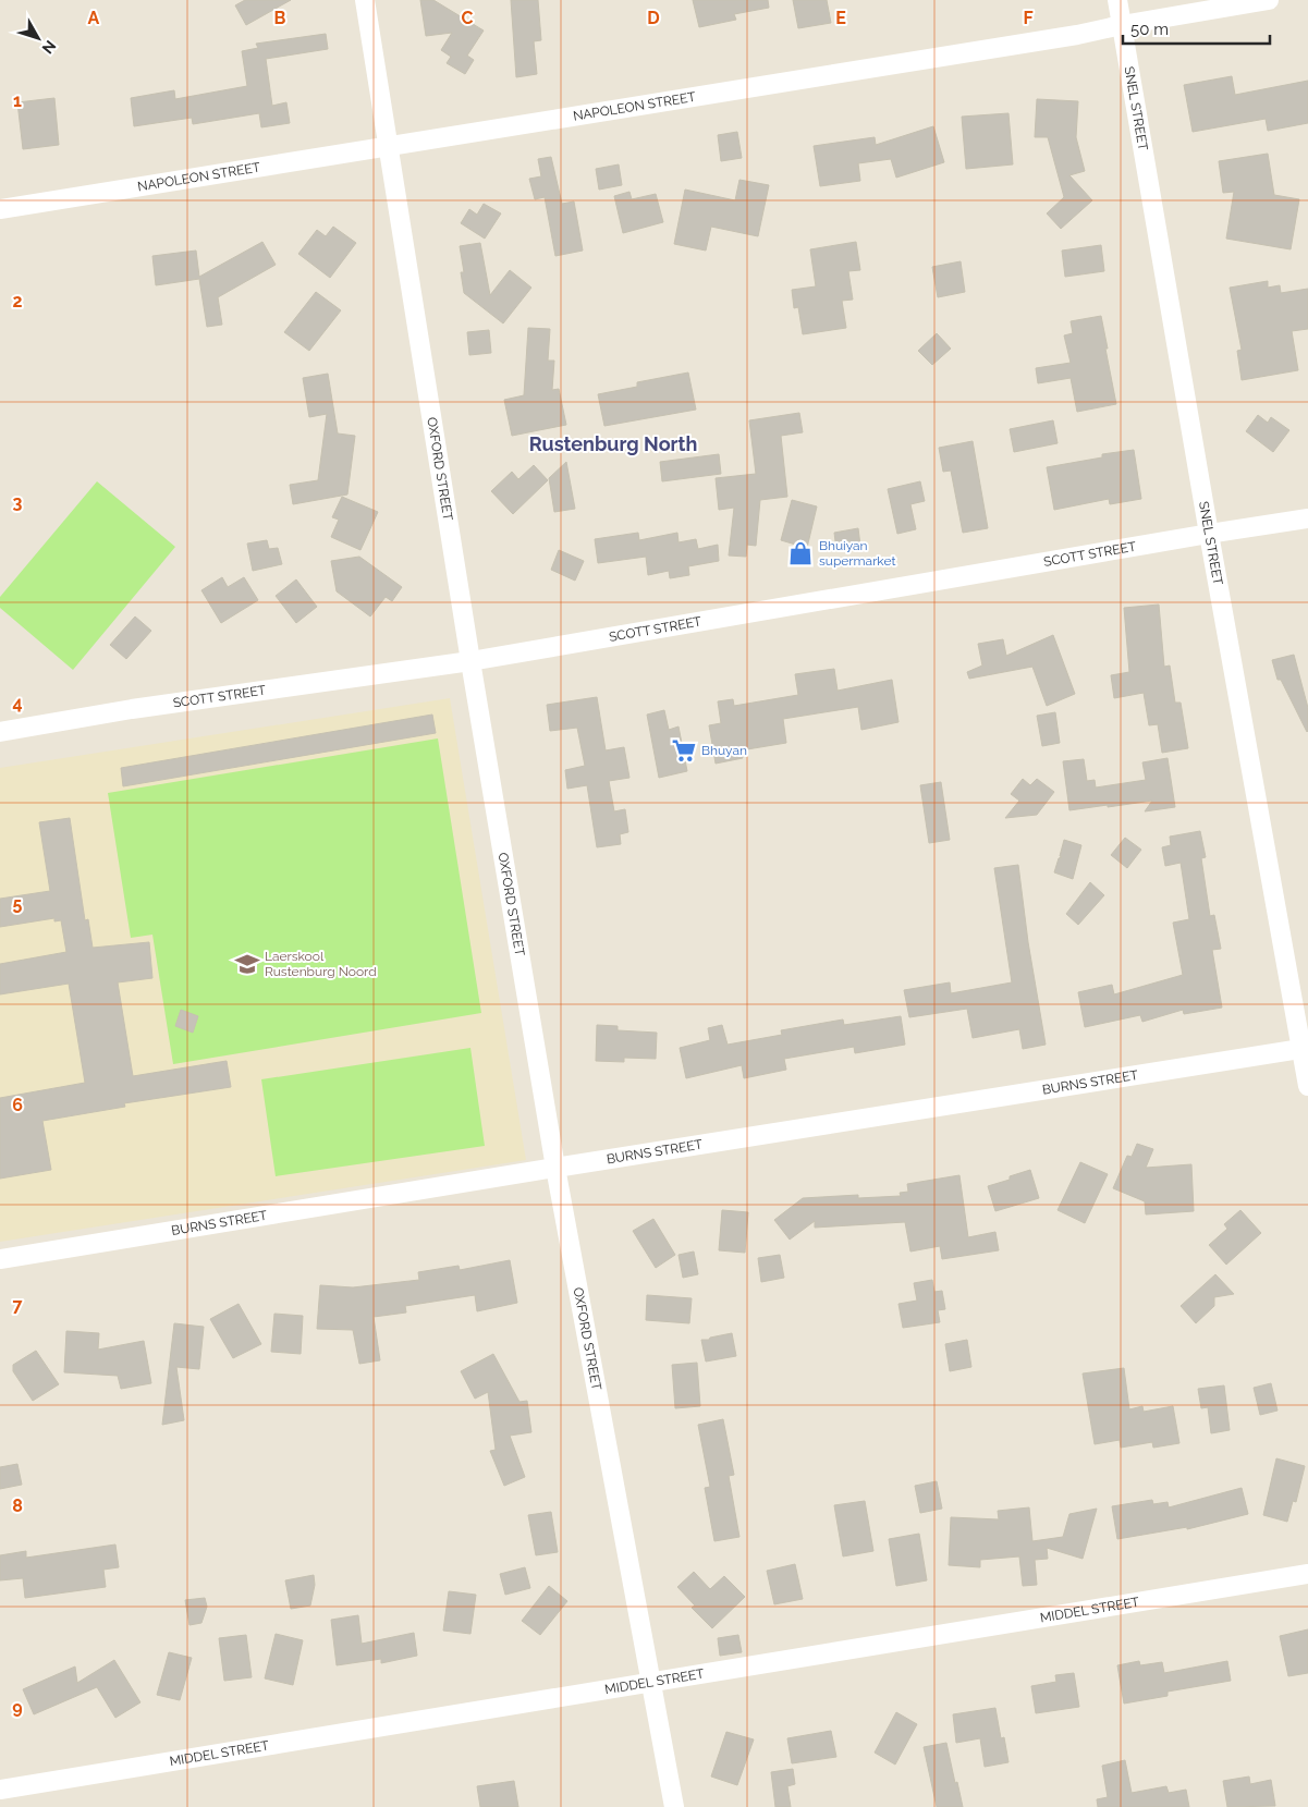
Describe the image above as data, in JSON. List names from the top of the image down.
{
  "streets": {
    "street": [
      "NAPOLEON STREET",
      "SNEL STREET",
      "OXFORD STREET",
      "SCOTT STREET",
      "BURNS STREET",
      "MIDDEL STREET"
    ]
  },
  "crossings": [
    ["NAPOLEON STREET", "SNEL STREET"],
    ["NAPOLEON STREET", "OXFORD STREET"],
    ["SNEL STREET", "SCOTT STREET"],
    ["SNEL STREET", "BURNS STREET"],
    ["OXFORD STREET", "SCOTT STREET"],
    ["OXFORD STREET", "BURNS STREET"],
    ["OXFORD STREET", "MIDDEL STREET"]
  ],
  "districts": ["Rustenburg North"],
  "places": {
    "shop": ["Bhuiyan supermarket"],
    "supermarket": ["Bhuyan"],
    "school or university": ["Laerskool Rustenburg Noord"]
  },
  "scale_bar": "50 m",
  "north": "bottom right",
  "grid": {
    "columns": [
      "A",
      "B",
      "C",
      "D",
      "E",
      "F"
    ],
    "rows": [
      "1",
      "2",
      "3",
      "4",
      "5",
      "6",
      "7",
      "8",
      "9"
    ]
  }
}
